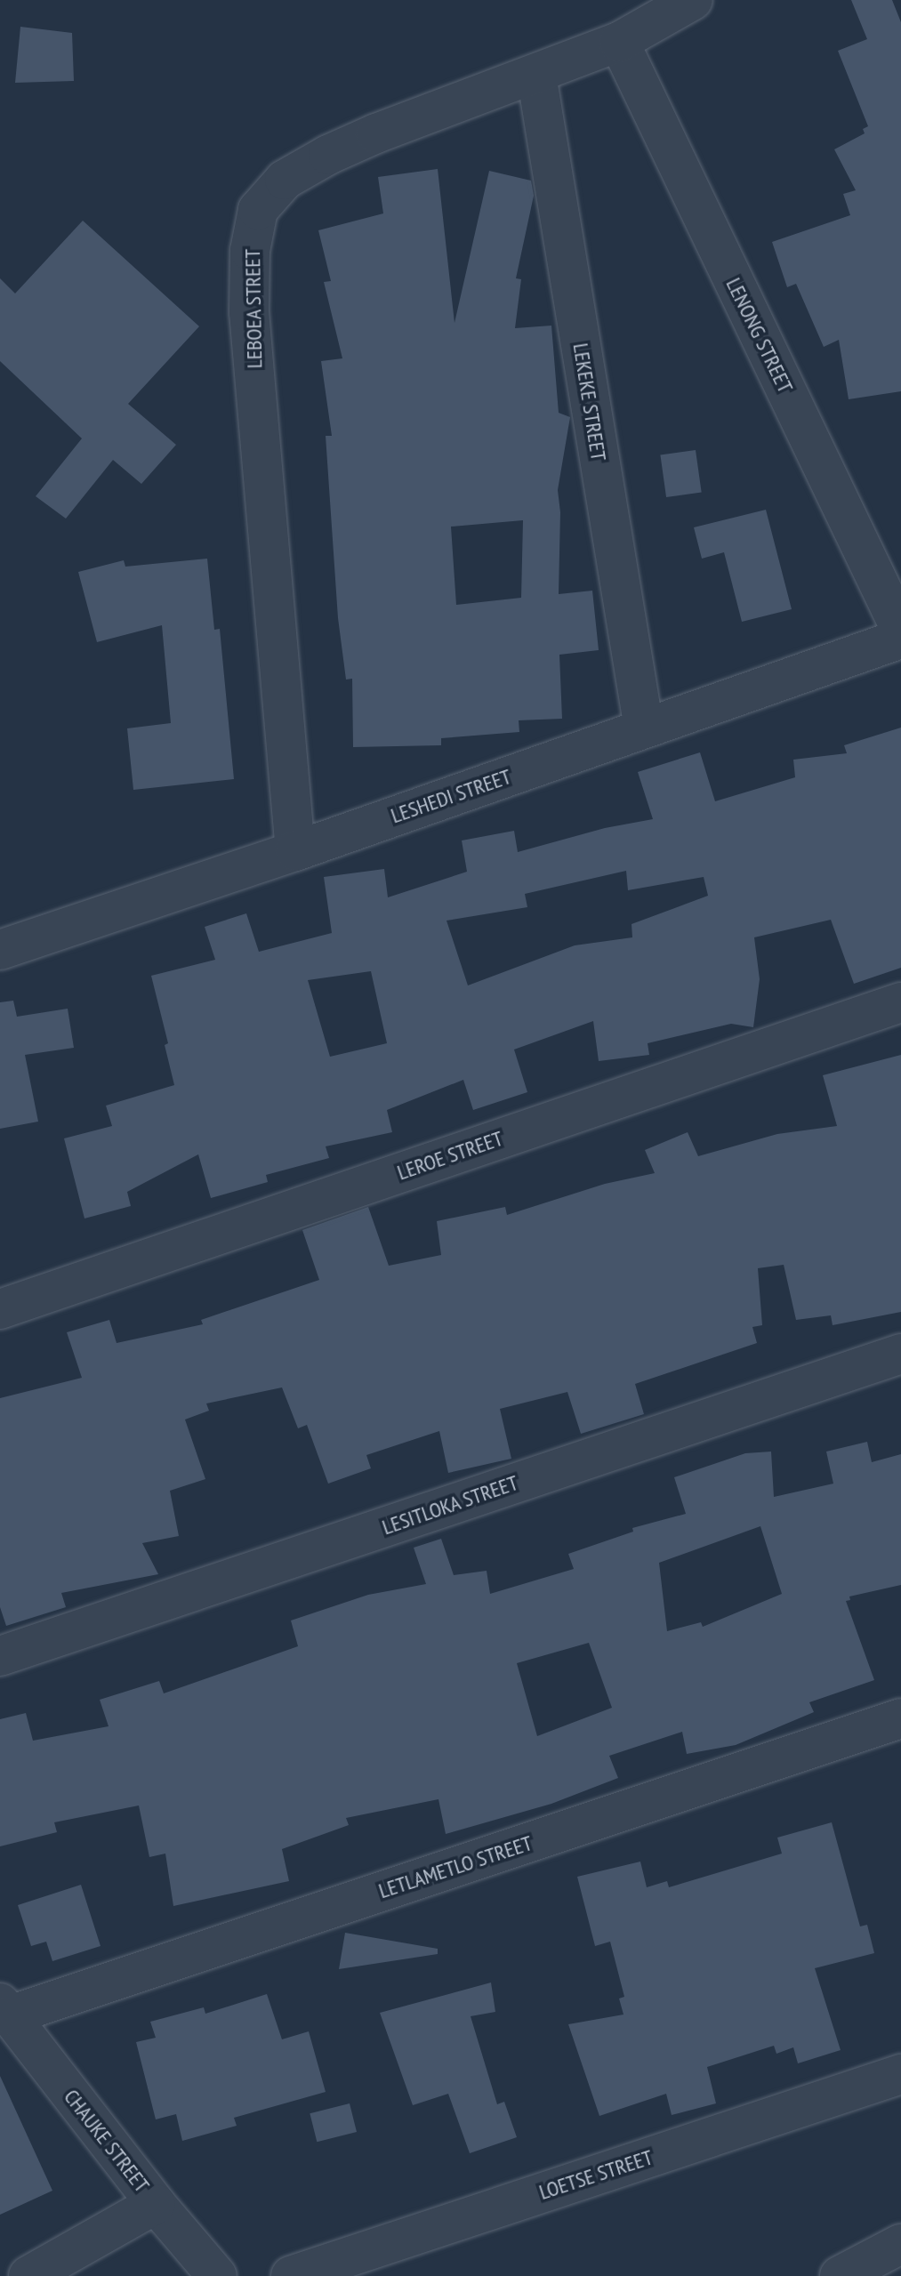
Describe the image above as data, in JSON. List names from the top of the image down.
{
  "streets": {
    "street": [
      "LEBOEA STREET",
      "LENONG STREET",
      "LEKEKE STREET",
      "LESHEDI STREET",
      "LEROE STREET",
      "LESITLOKA STREET",
      "LETLAMETLO STREET",
      "CHAUKE STREET",
      "LOETSE STREET"
    ]
  },
  "crossings": [
    ["LEBOEA STREET", "LENONG STREET"],
    ["LEBOEA STREET", "LEKEKE STREET"],
    ["LEBOEA STREET", "LESHEDI STREET"],
    ["LEKEKE STREET", "LESHEDI STREET"],
    ["LETLAMETLO STREET", "CHAUKE STREET"]
  ]
}
